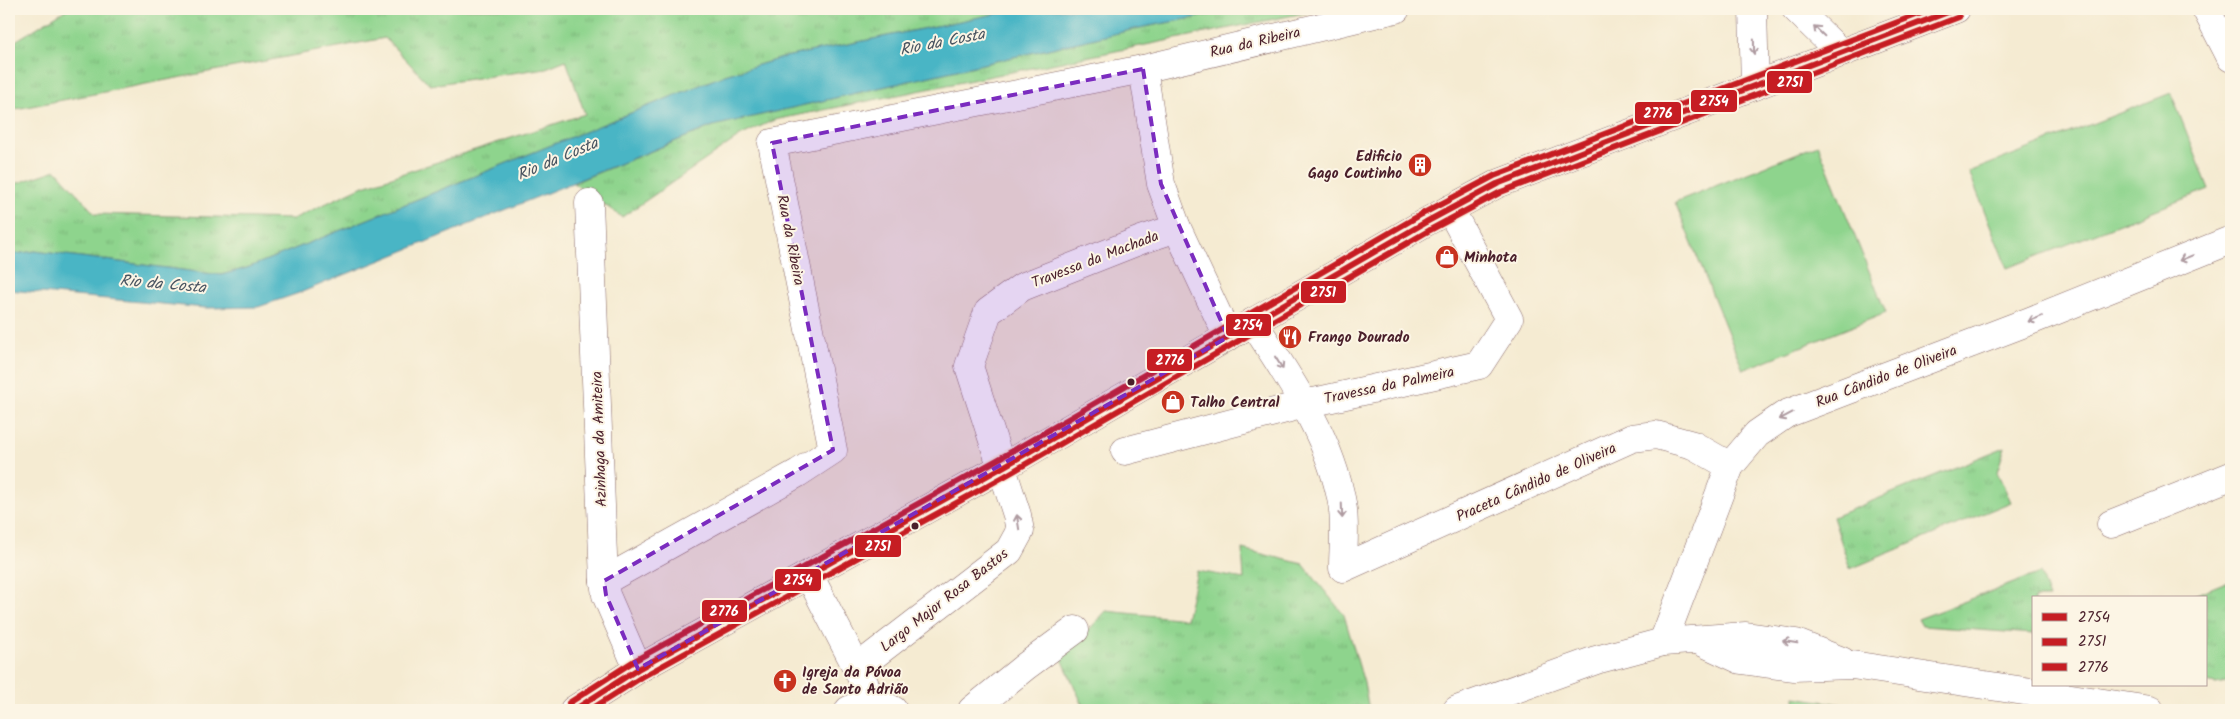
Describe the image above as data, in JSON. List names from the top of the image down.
{
  "streets": {
    "street": [
      "Rua da Ribeira",
      "Travessa da Machada",
      "Rua Cândido de Oliveira",
      "Travessa da Palmeira",
      "Azinhaga da Amiteira",
      "Praceta Cândido de Oliveira",
      "Largo Major Rosa Bastos"
    ]
  },
  "crossings": [
    ["Rua da Ribeira", "Azinhaga da Amiteira"],
    ["Travessa da Machada", "Largo Major Rosa Bastos"],
    ["Rua Cândido de Oliveira", "Praceta Cândido de Oliveira"],
    ["Travessa da Palmeira", "Praceta Cândido de Oliveira"]
  ],
  "one_way": ["Rua Cândido de Oliveira"],
  "water": ["Rio da Costa"],
  "places": {
    "building": ["Edificio Gago Coutinho"],
    "shop": ["Minhota", "Talho Central"],
    "restaurant": ["Frango Dourado"],
    "church": ["Igreja da Póvoa de Santo Adrião"]
  },
  "lines": ["transit line 2754", "transit line 2776", "transit line 2751"],
  "legend": ["2754", "2751", "2776"]
}
